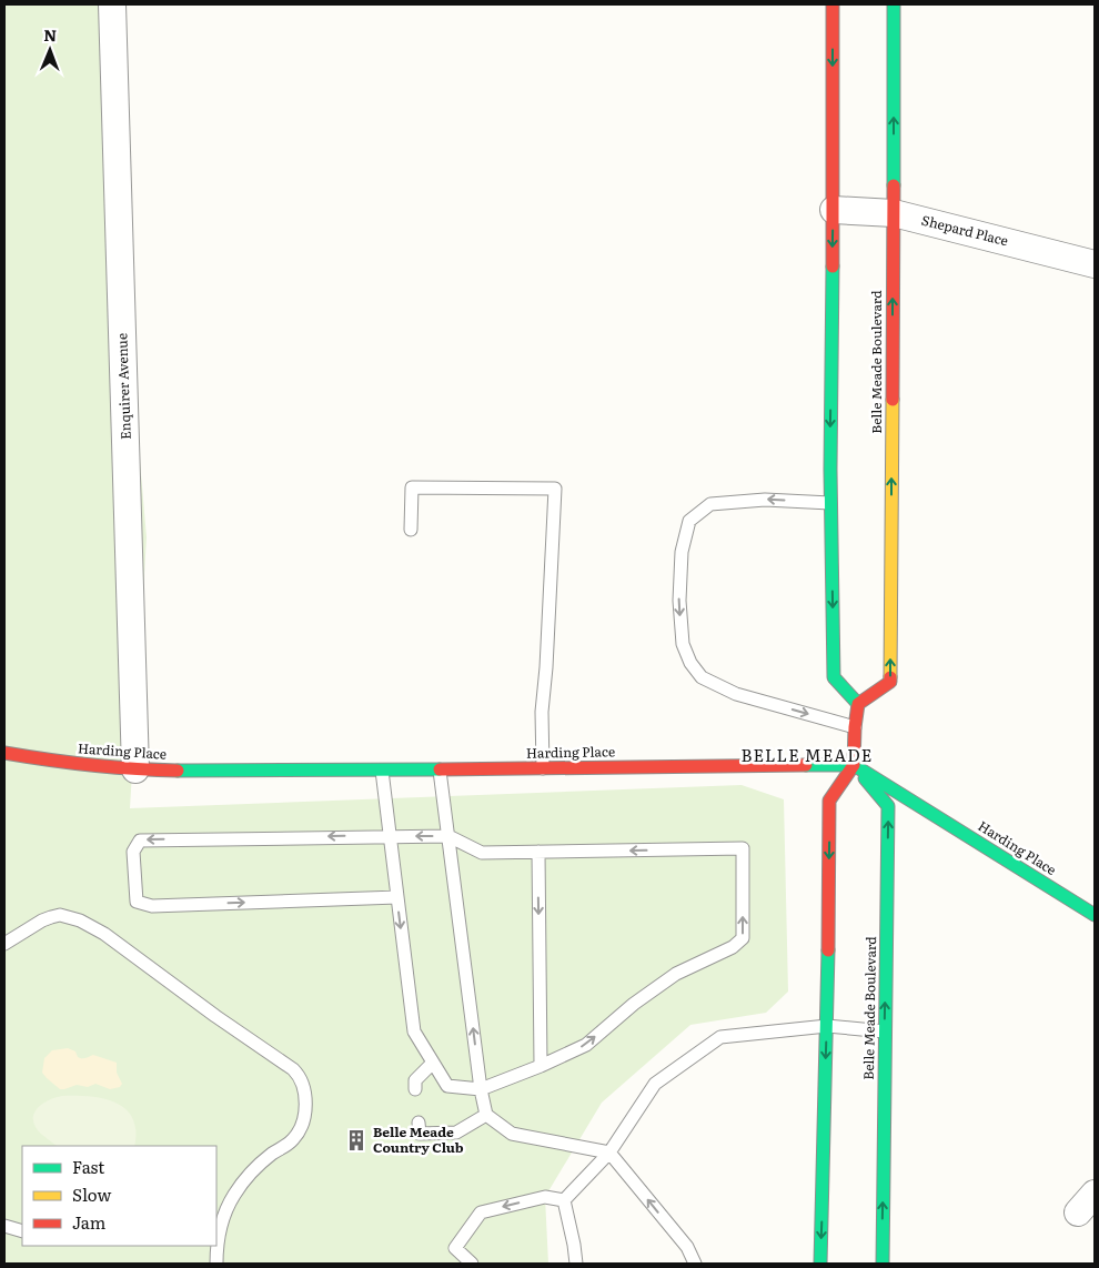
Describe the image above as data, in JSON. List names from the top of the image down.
{
  "streets": {
    "main road": ["Belle Meade Boulevard", "Harding Place"],
    "street": ["Shepard Place", "Enquirer Avenue"]
  },
  "crossings": [
    ["Shepard Place", "Belle Meade Boulevard"],
    ["Belle Meade Boulevard", "Harding Place"],
    ["Enquirer Avenue", "Harding Place"]
  ],
  "districts": ["BELLE MEADE"],
  "places": {
    "building": ["Belle Meade Country Club"]
  },
  "legend": ["Fast", "Slow", "Jam"],
  "north": "top"
}
